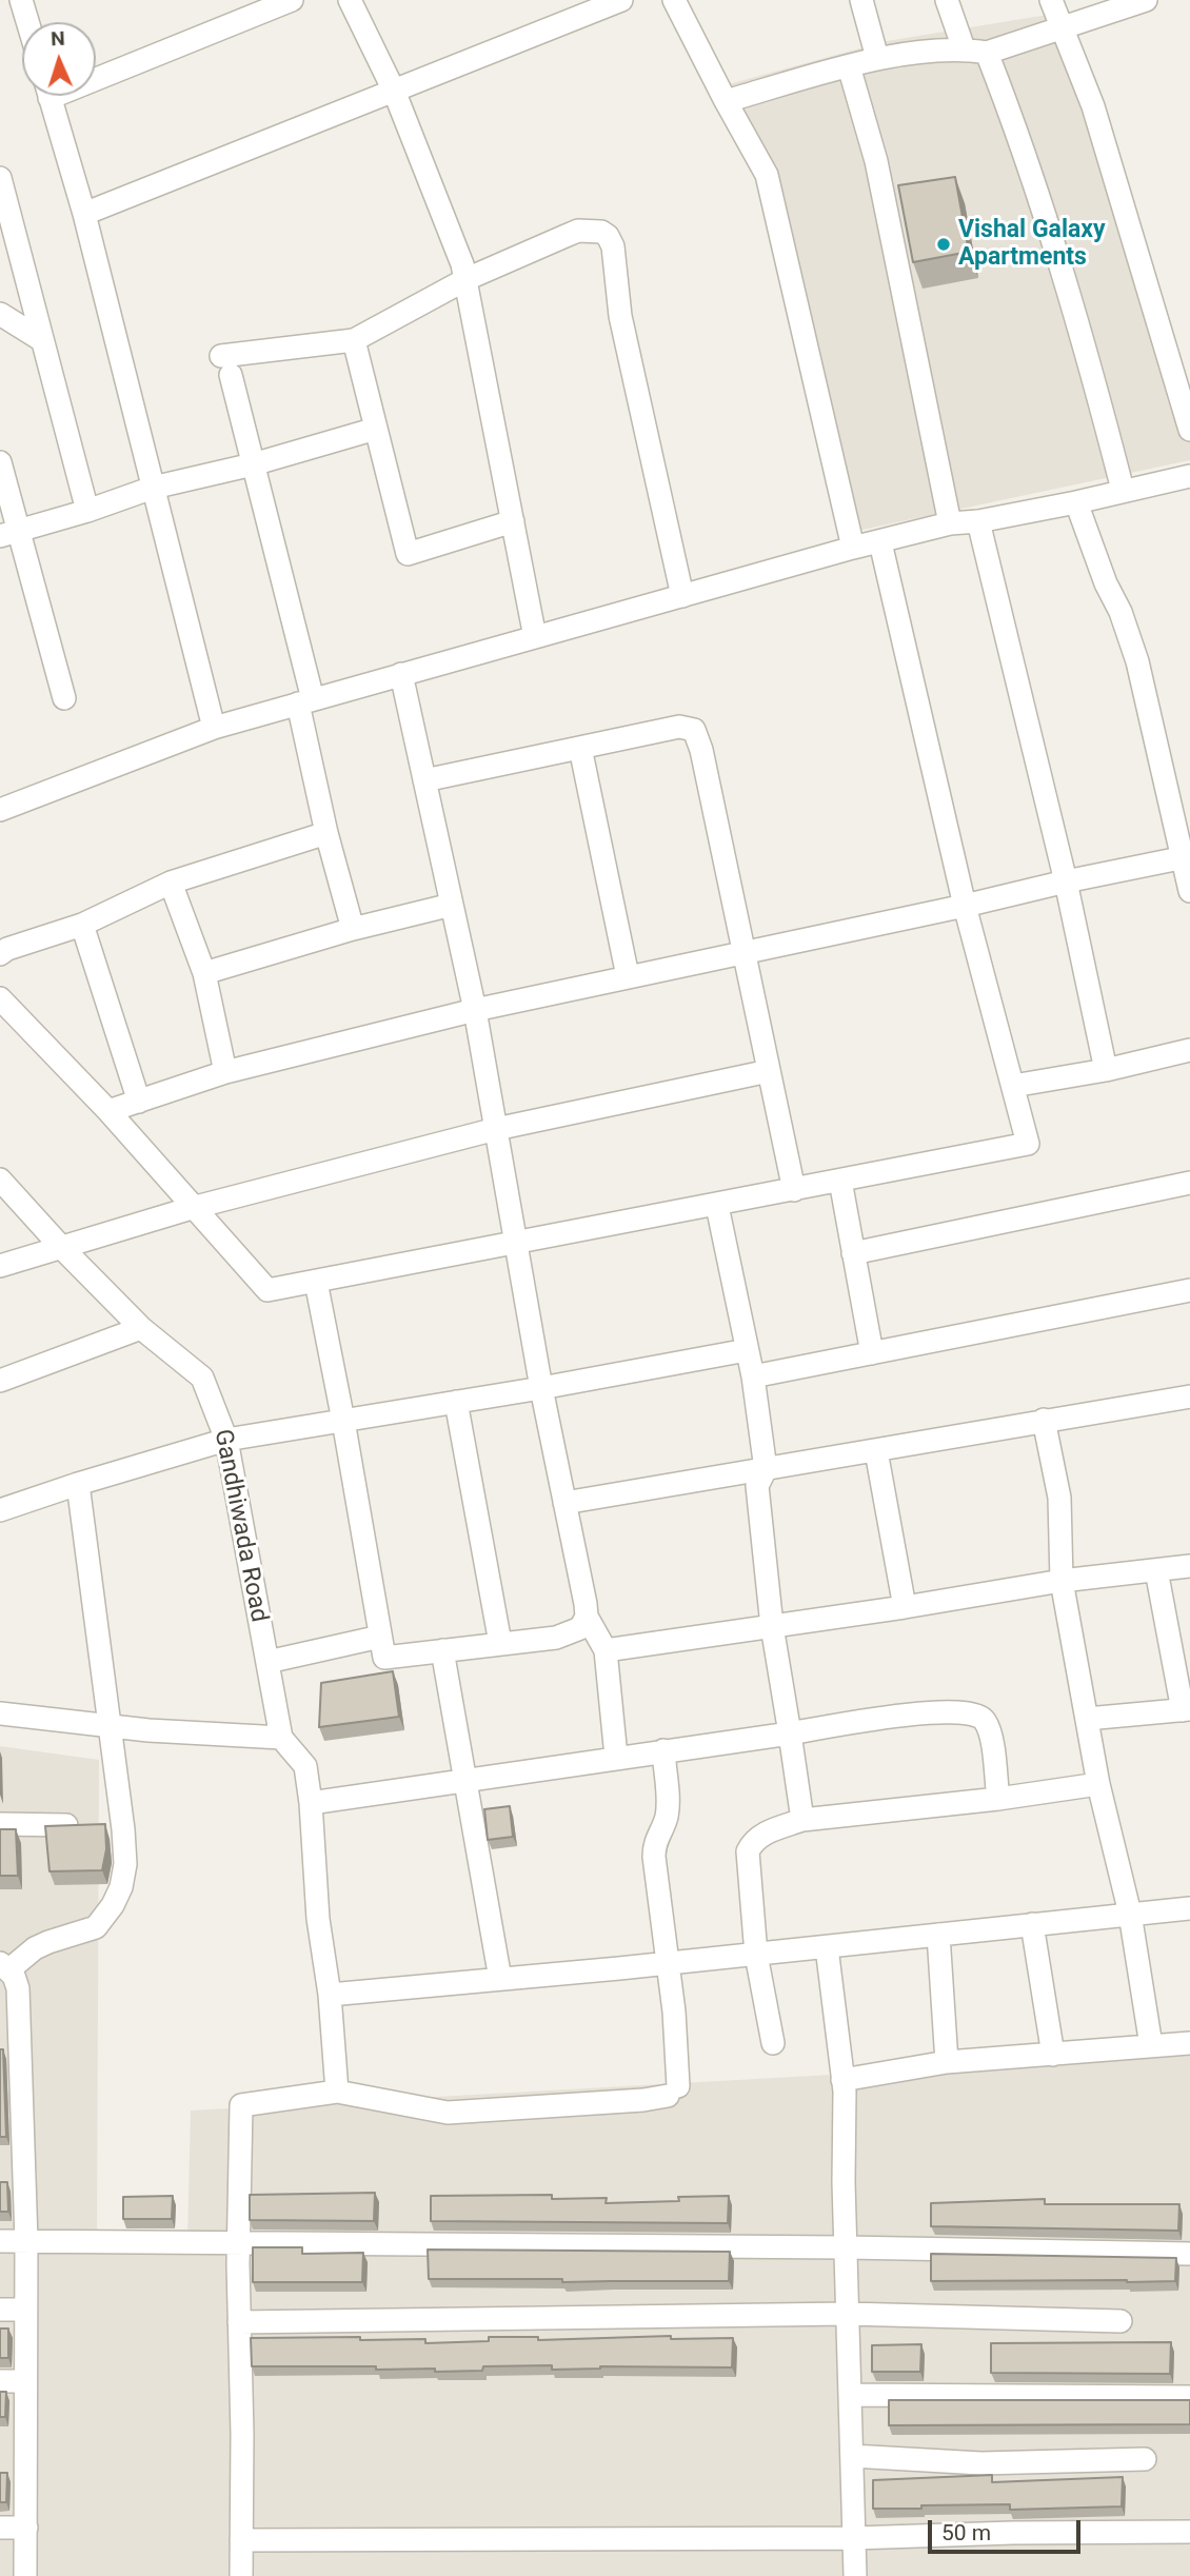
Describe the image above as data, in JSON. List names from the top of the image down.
{
  "streets": {
    "street": ["Gandhiwada Road"]
  },
  "places": ["Vishal Galaxy Apartments"],
  "scale_bar": "50 m",
  "north": "top"
}
